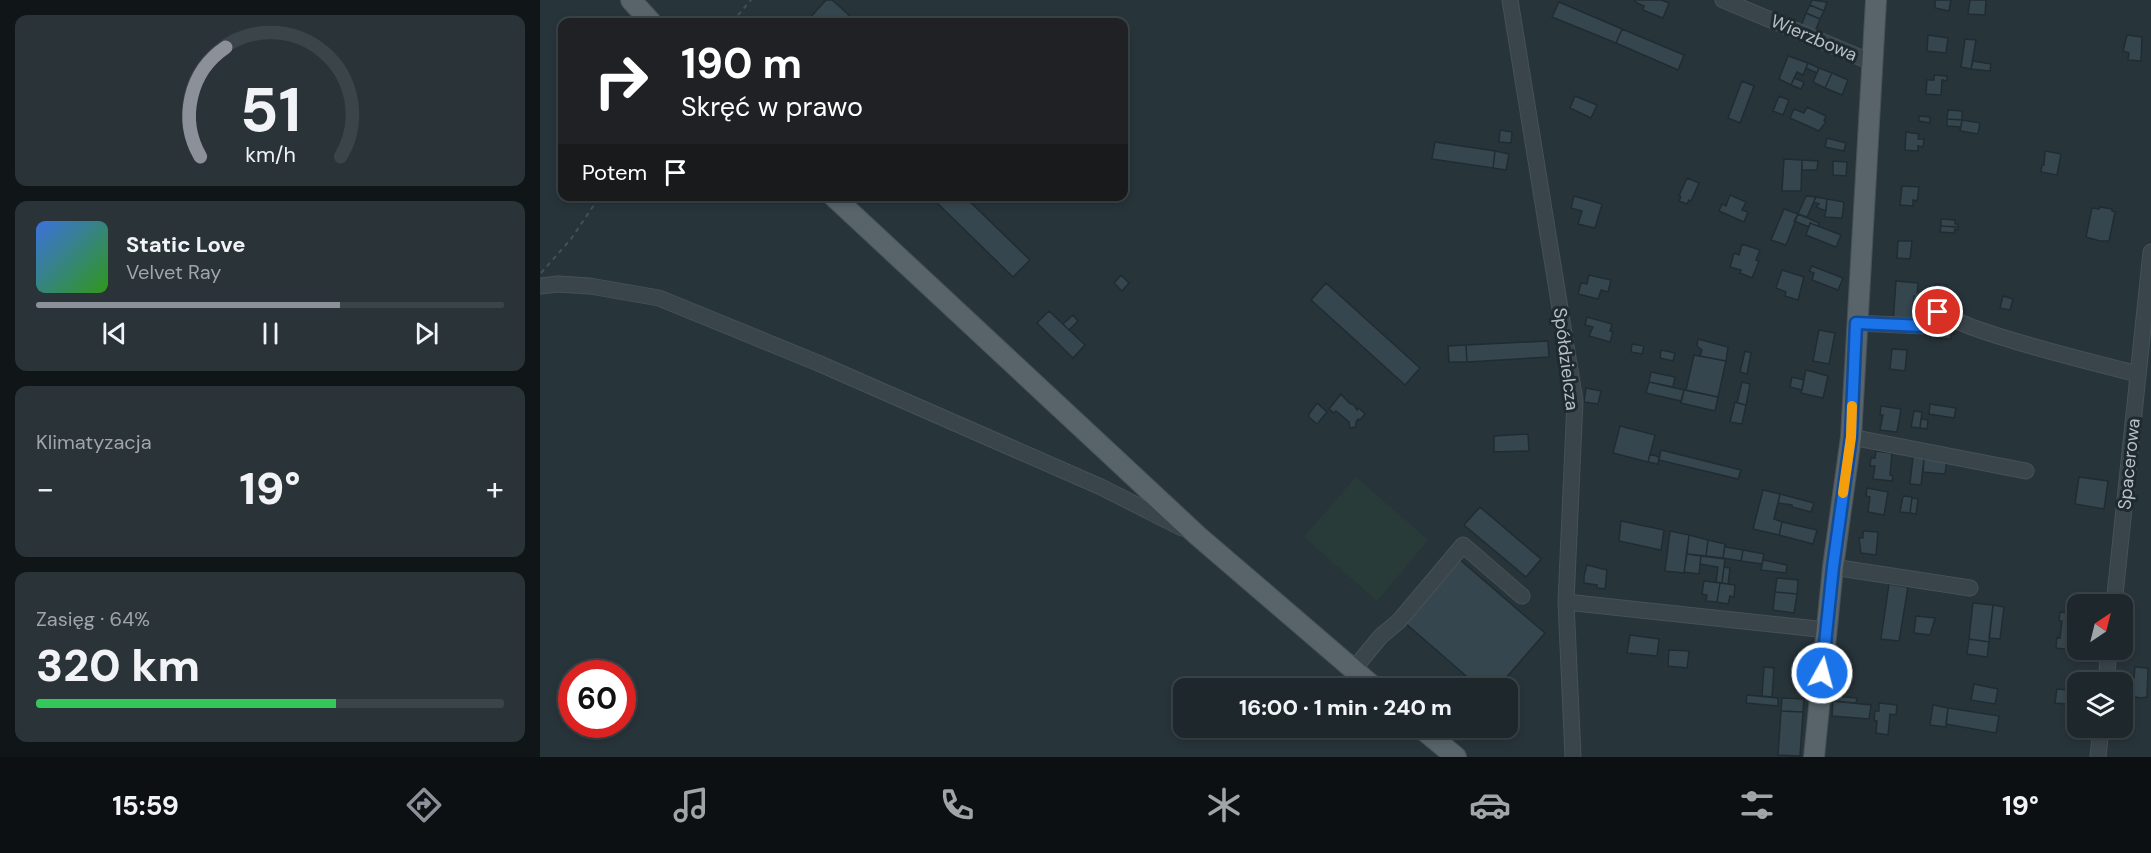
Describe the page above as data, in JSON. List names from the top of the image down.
{
  "streets": {
    "street": ["Wierzbowa", "Spółdzielcza", "Spacerowa"]
  },
  "north": "top right",
  "page": {
    "turn": ["190 m", "Skręć w prawo"],
    "then": "Potem",
    "song": ["Static Love", "Velvet Ray"],
    "tile": [
      "Klimatyzacja",
      ["Zasięg · 64%", "320 km"]
    ],
    "heat": ["−", "19°", "+"],
    "limit": "60",
    "trip": "16:00 · 1 min · 240 m",
    "tabs": ["15:59", "19°"],
    "gauge": ["51", "km/h"]
  }
}
